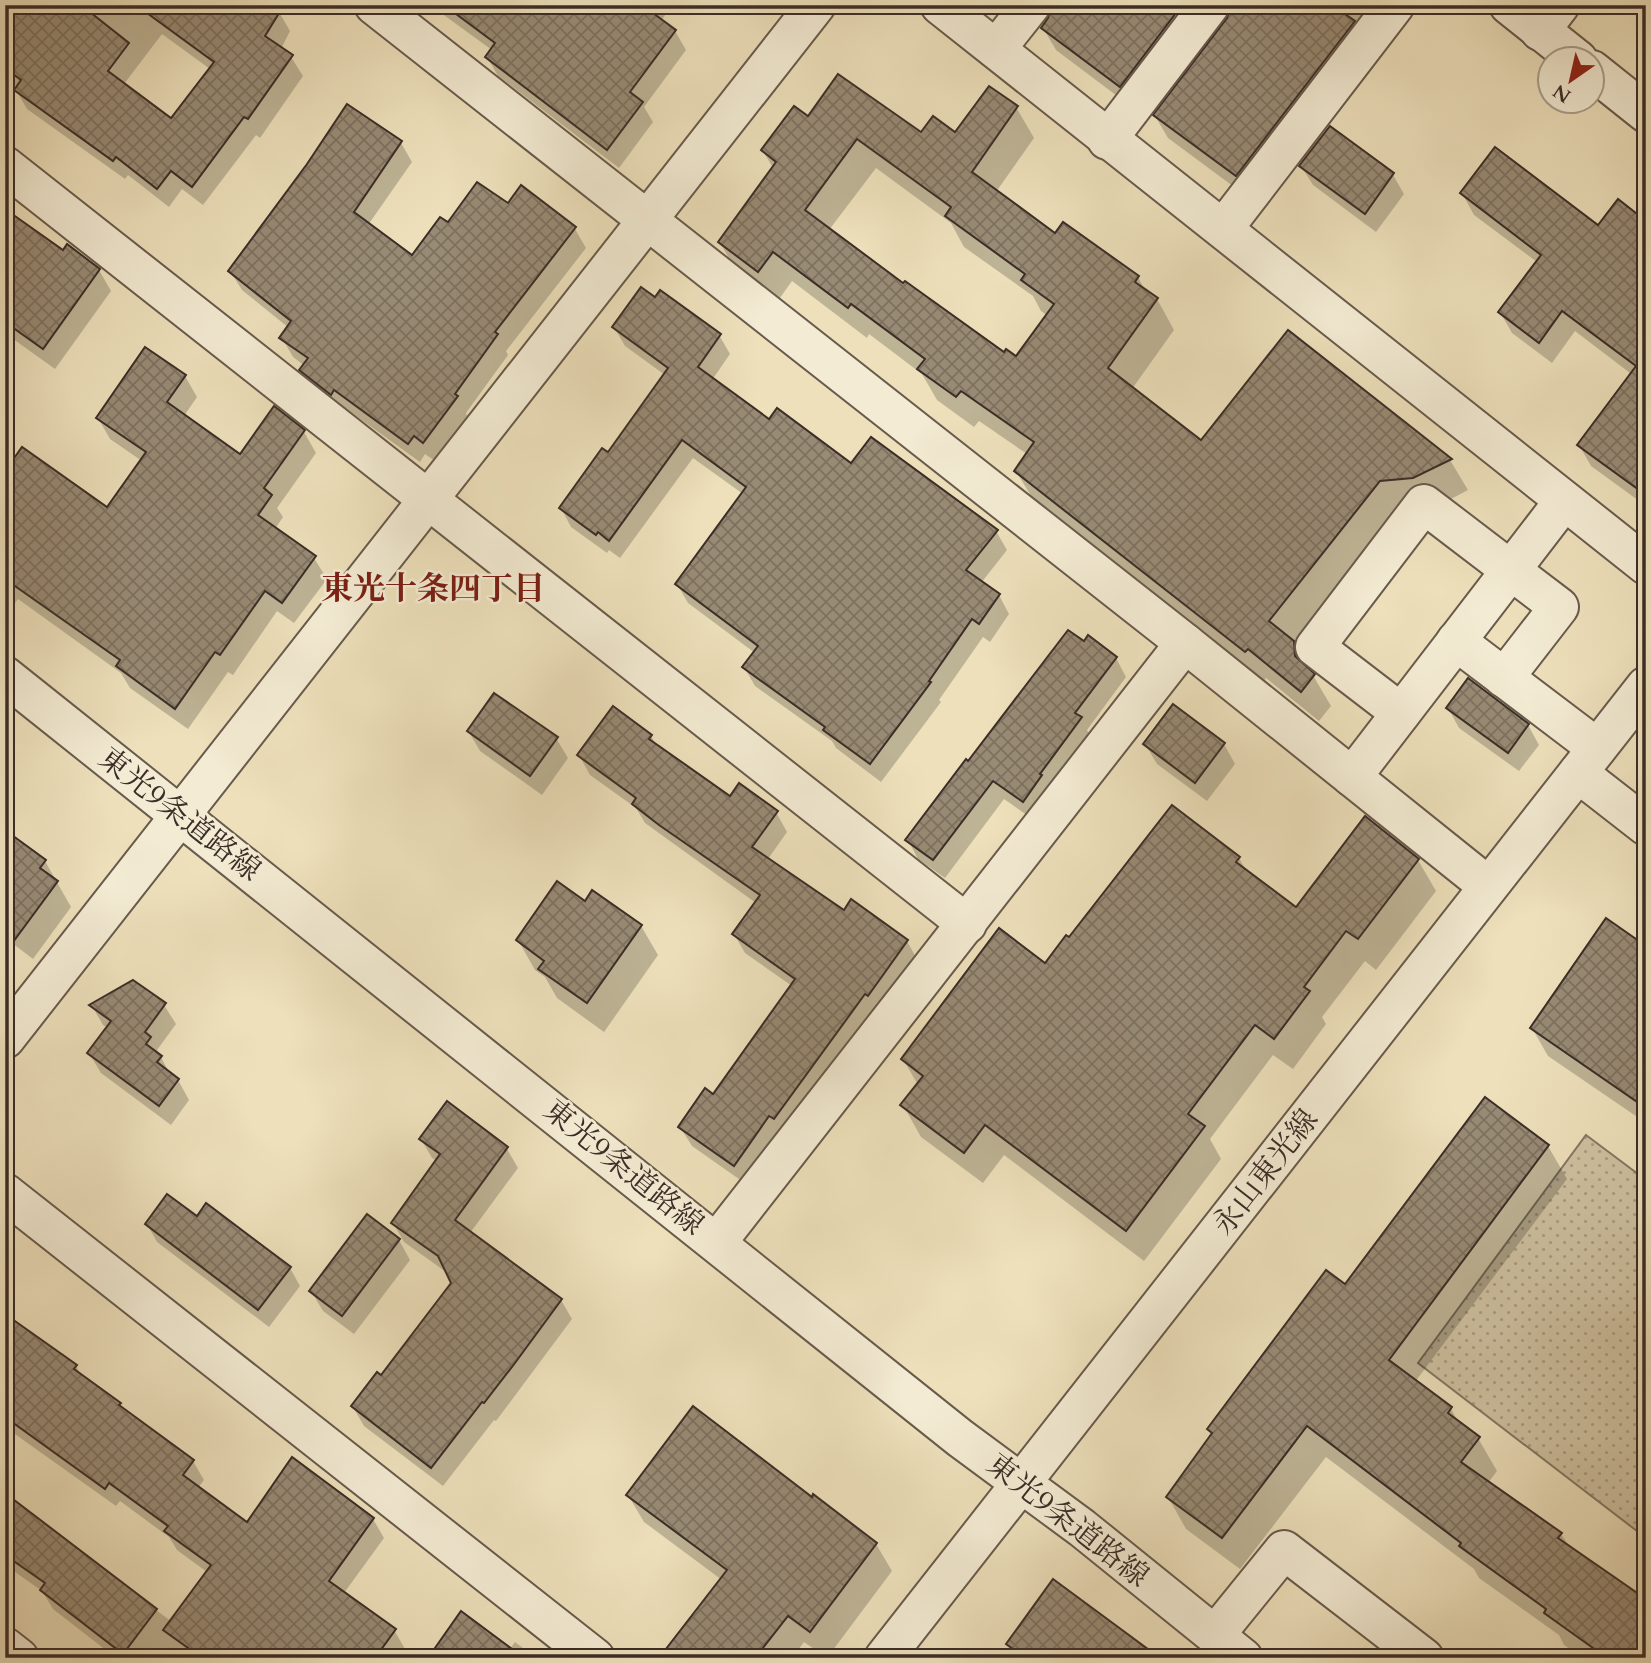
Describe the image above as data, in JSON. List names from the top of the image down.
{
  "streets": {
    "street": ["東光9条道路線", "永山東光線"]
  },
  "crossings": [
    ["東光9条道路線", "永山東光線"]
  ],
  "districts": ["東光十条四丁目"],
  "north": "bottom left"
}
